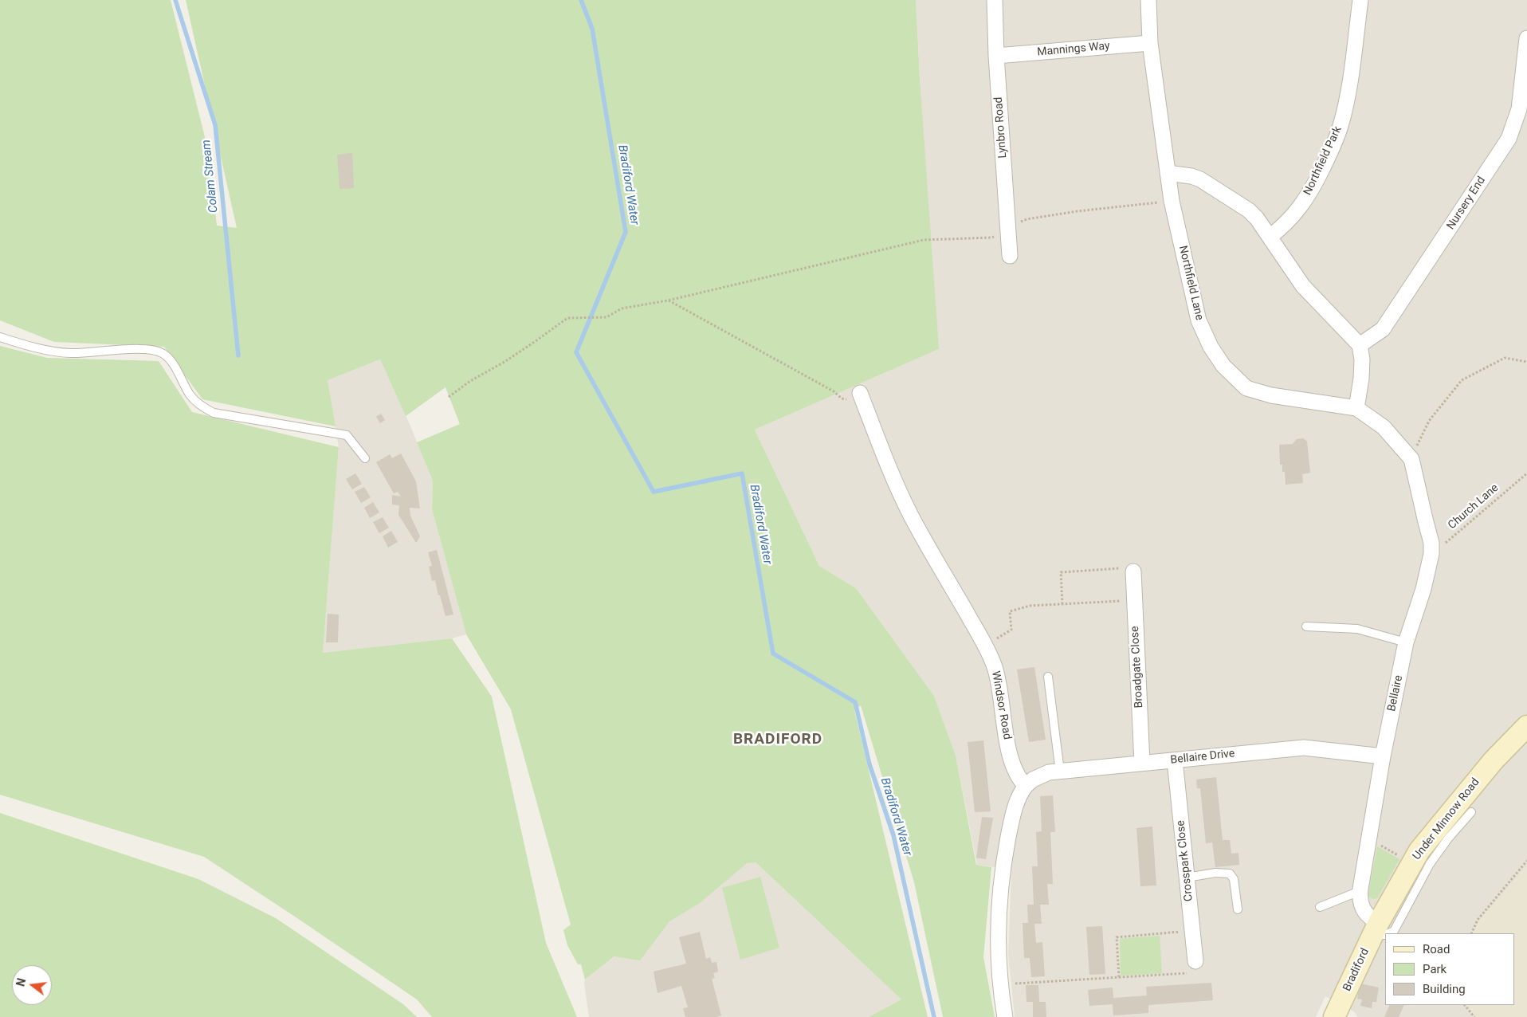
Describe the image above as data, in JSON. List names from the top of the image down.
{
  "streets": {
    "street": [
      "Mannings Way",
      "Lynbro Road",
      "Northfield Park",
      "Nursery End",
      "Northfield Lane",
      "Broadgate Close",
      "Bellaire",
      "Windsor Road",
      "Bellaire Drive",
      "Under Minnow Road",
      "Crosspark Close",
      "Bradiford"
    ],
    "path": ["Church Lane"]
  },
  "crossings": [
    ["Mannings Way", "Lynbro Road"],
    ["Mannings Way", "Northfield Lane"],
    ["Northfield Lane", "Bellaire"],
    ["Church Lane", "Bellaire"],
    ["Broadgate Close", "Bellaire Drive"],
    ["Bellaire", "Bellaire Drive"],
    ["Bellaire", "Under Minnow Road"],
    ["Bellaire", "Bradiford"],
    ["Windsor Road", "Bellaire Drive"],
    ["Bellaire Drive", "Crosspark Close"],
    ["Under Minnow Road", "Bradiford"]
  ],
  "districts": ["BRADIFORD"],
  "water": ["Colam Stream", "Bradiford Water"],
  "legend": ["Road", "Park", "Building"],
  "north": "left"
}
